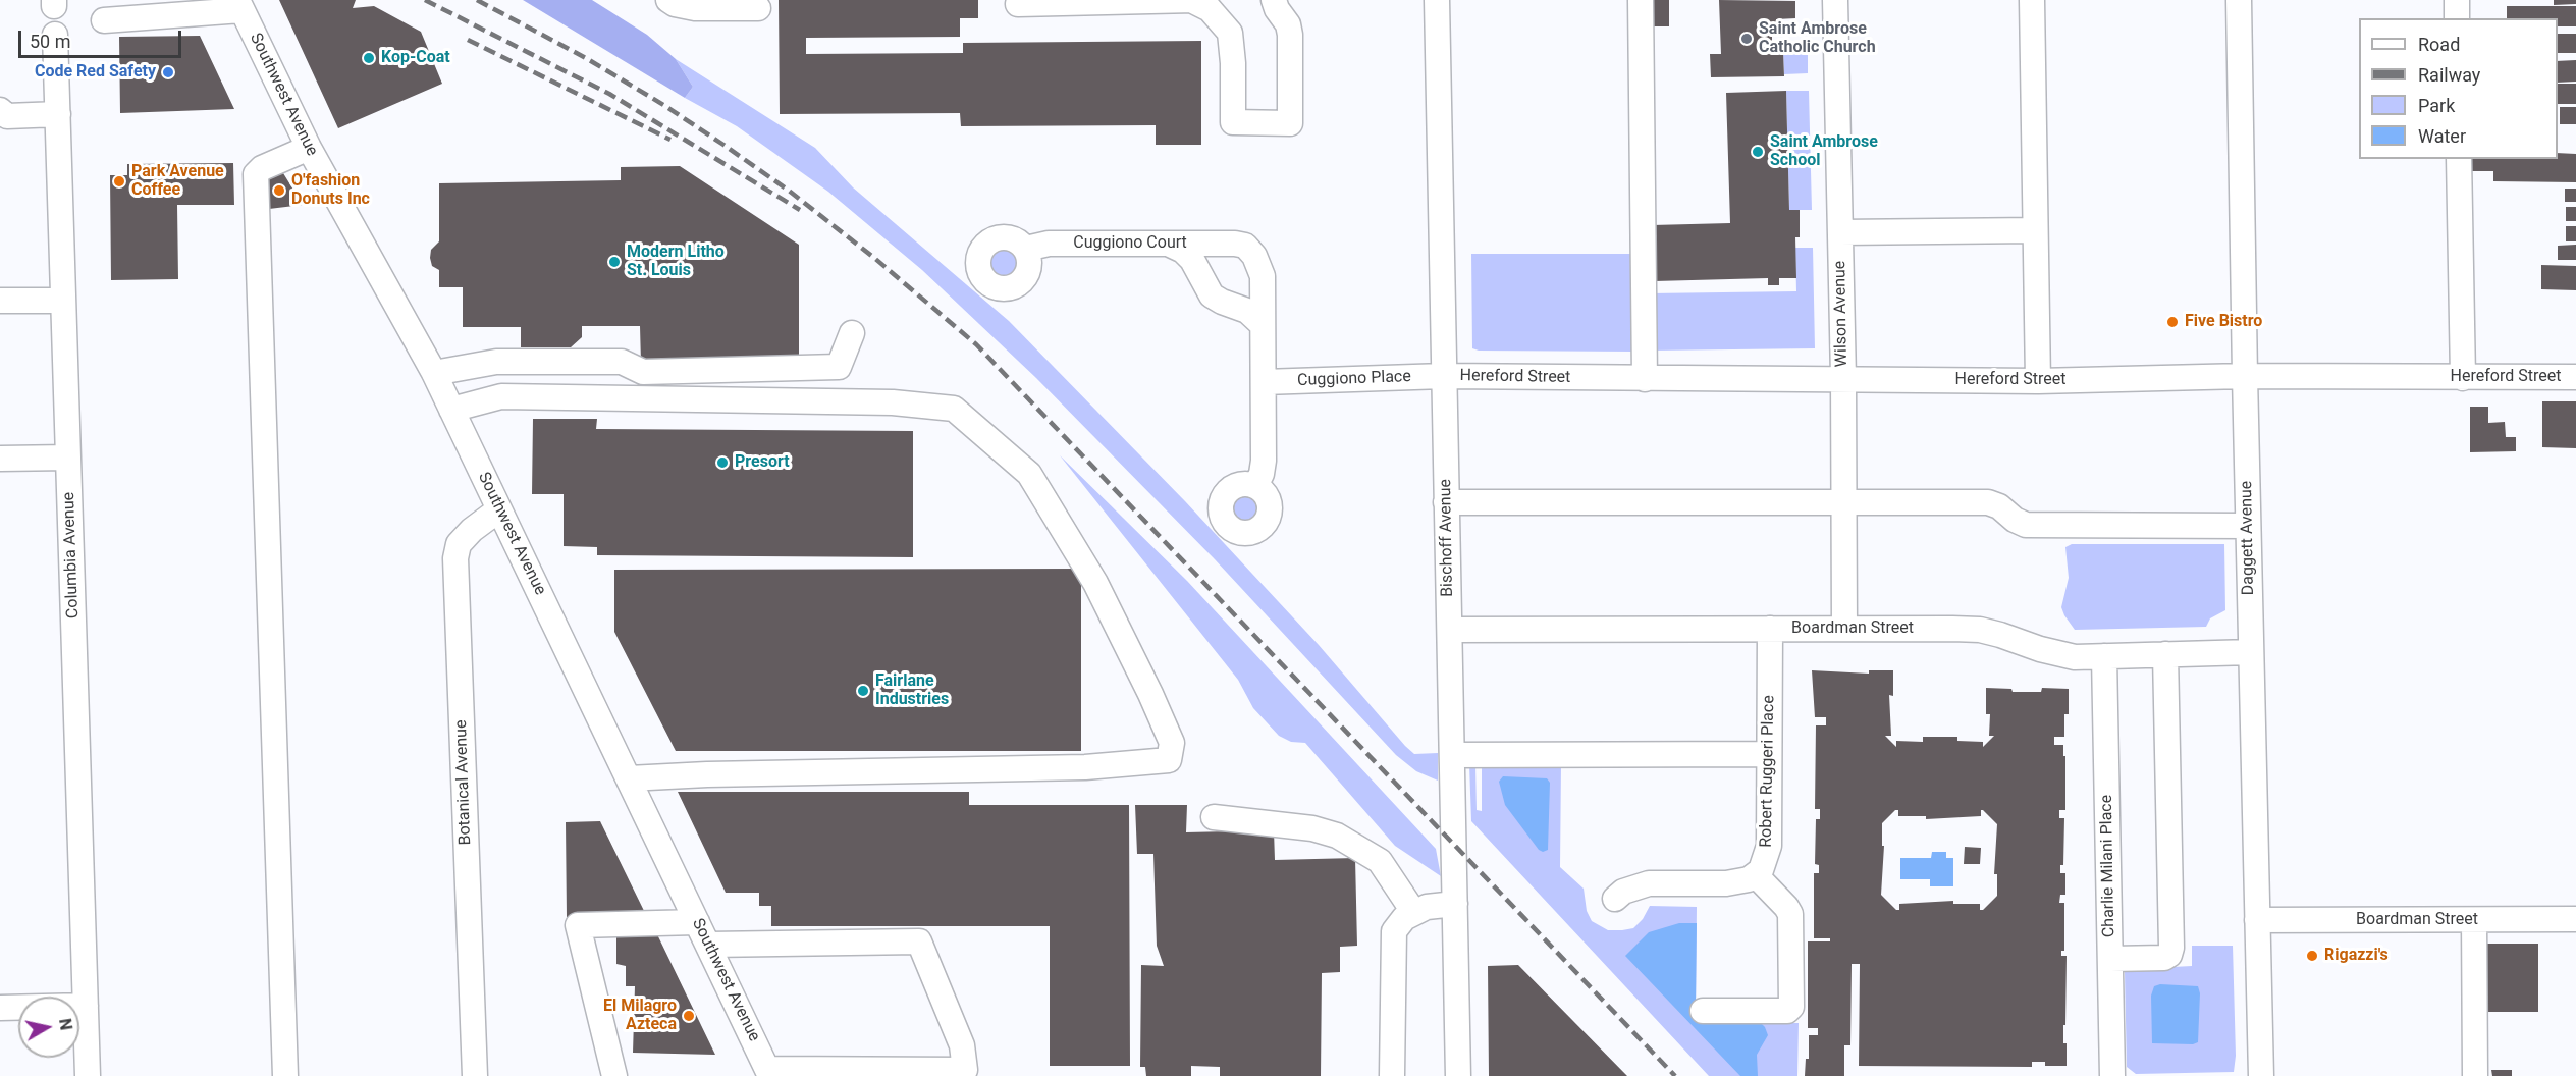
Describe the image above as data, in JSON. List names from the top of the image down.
{
  "streets": {
    "street": [
      "Southwest Avenue",
      "Cuggiono Court",
      "Wilson Avenue",
      "Hereford Street",
      "Cuggiono Place",
      "Bischoff Avenue",
      "Daggett Avenue",
      "Columbia Avenue",
      "Boardman Street",
      "Robert Ruggeri Place",
      "Botanical Avenue",
      "Charlie Milani Place"
    ]
  },
  "crossings": [
    ["Southwest Avenue", "Botanical Avenue"],
    ["Wilson Avenue", "Hereford Street"],
    ["Wilson Avenue", "Boardman Street"],
    ["Hereford Street", "Cuggiono Place"],
    ["Hereford Street", "Bischoff Avenue"],
    ["Hereford Street", "Daggett Avenue"],
    ["Cuggiono Place", "Bischoff Avenue"],
    ["Bischoff Avenue", "Boardman Street"],
    ["Daggett Avenue", "Boardman Street"],
    ["Boardman Street", "Robert Ruggeri Place"],
    ["Boardman Street", "Charlie Milani Place"]
  ],
  "places": [
    "Saint Ambrose Catholic Church",
    "Kop-Coat",
    "Code Red Safety",
    "Saint Ambrose School",
    "Park Avenue Coffee",
    "O'fashion Donuts Inc",
    "Modern Litho St. Louis",
    "Five Bistro",
    "Presort",
    "Fairlane Industries",
    "Rigazzi's",
    "El Milagro Azteca"
  ],
  "legend": [
    "Road",
    "Railway",
    "Park",
    "Water"
  ],
  "scale_bar": "50 m",
  "north": "right"
}
